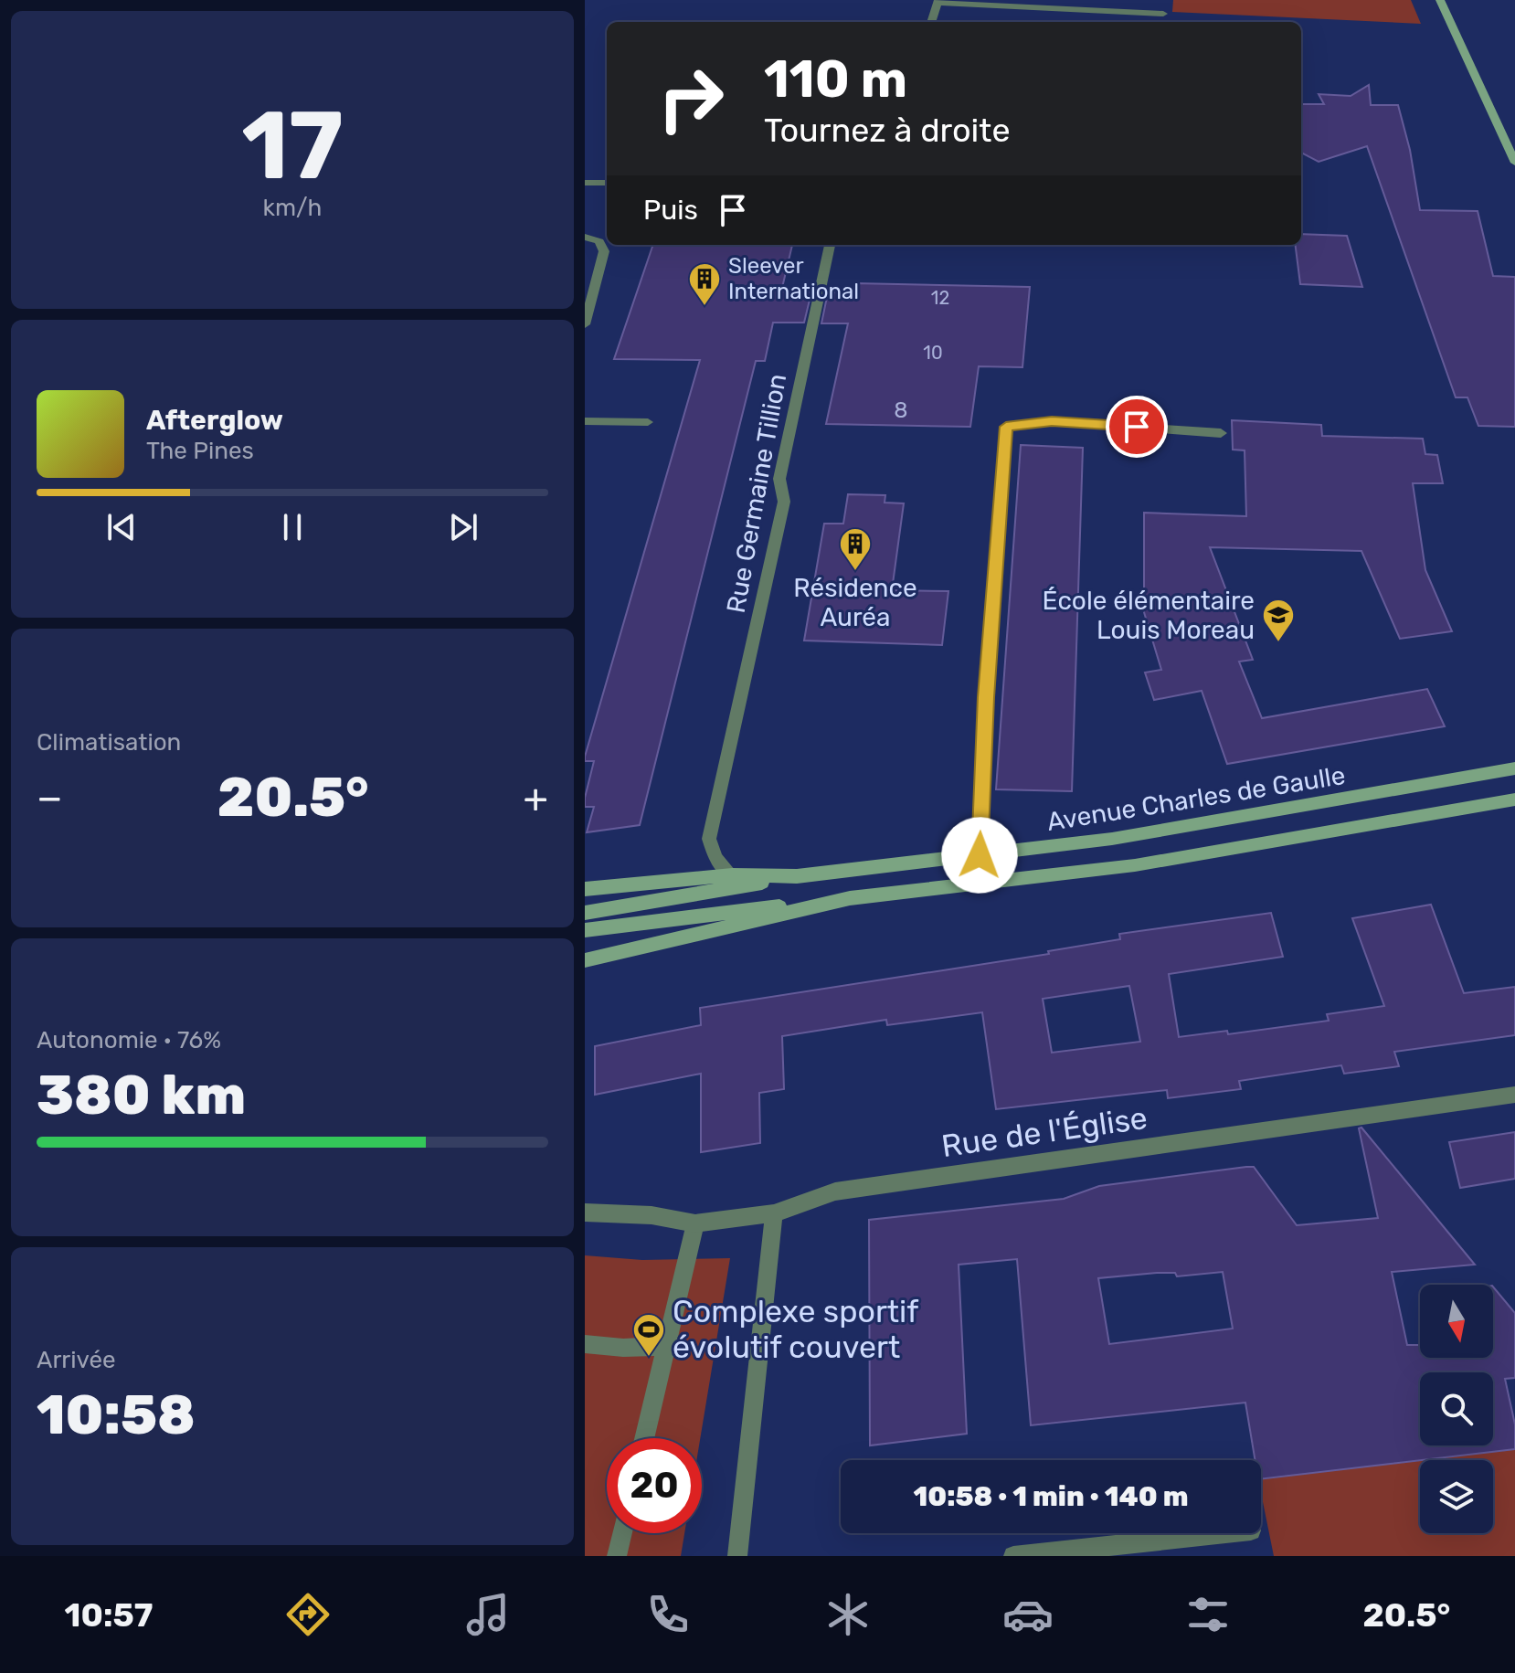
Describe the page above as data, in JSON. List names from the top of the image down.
{
  "streets": {
    "main road": ["Avenue Charles de Gaulle"],
    "street": ["Rue Germaine Tillion", "Rue de l'Église"]
  },
  "crossings": [
    ["Rue Germaine Tillion", "Avenue Charles de Gaulle"]
  ],
  "places": {
    "building": ["Sleever International", "Résidence Auréa"],
    "school or university": ["École élémentaire Louis Moreau"],
    "sports": ["Complexe sportif évolutif couvert"]
  },
  "house_numbers": ["12", "10", "8"],
  "north": "bottom",
  "page": {
    "tile": [
      ["17", "km/h"],
      "Climatisation",
      ["Autonomie · 76%", "380 km"],
      ["Arrivée", "10:58"]
    ],
    "turn": ["110 m", "Tournez à droite"],
    "then": "Puis",
    "song": ["Afterglow", "The Pines"],
    "heat": ["−", "20.5°", "+"],
    "limit": "20",
    "trip": "10:58 · 1 min · 140 m",
    "tabs": ["10:57", "20.5°"]
  }
}
